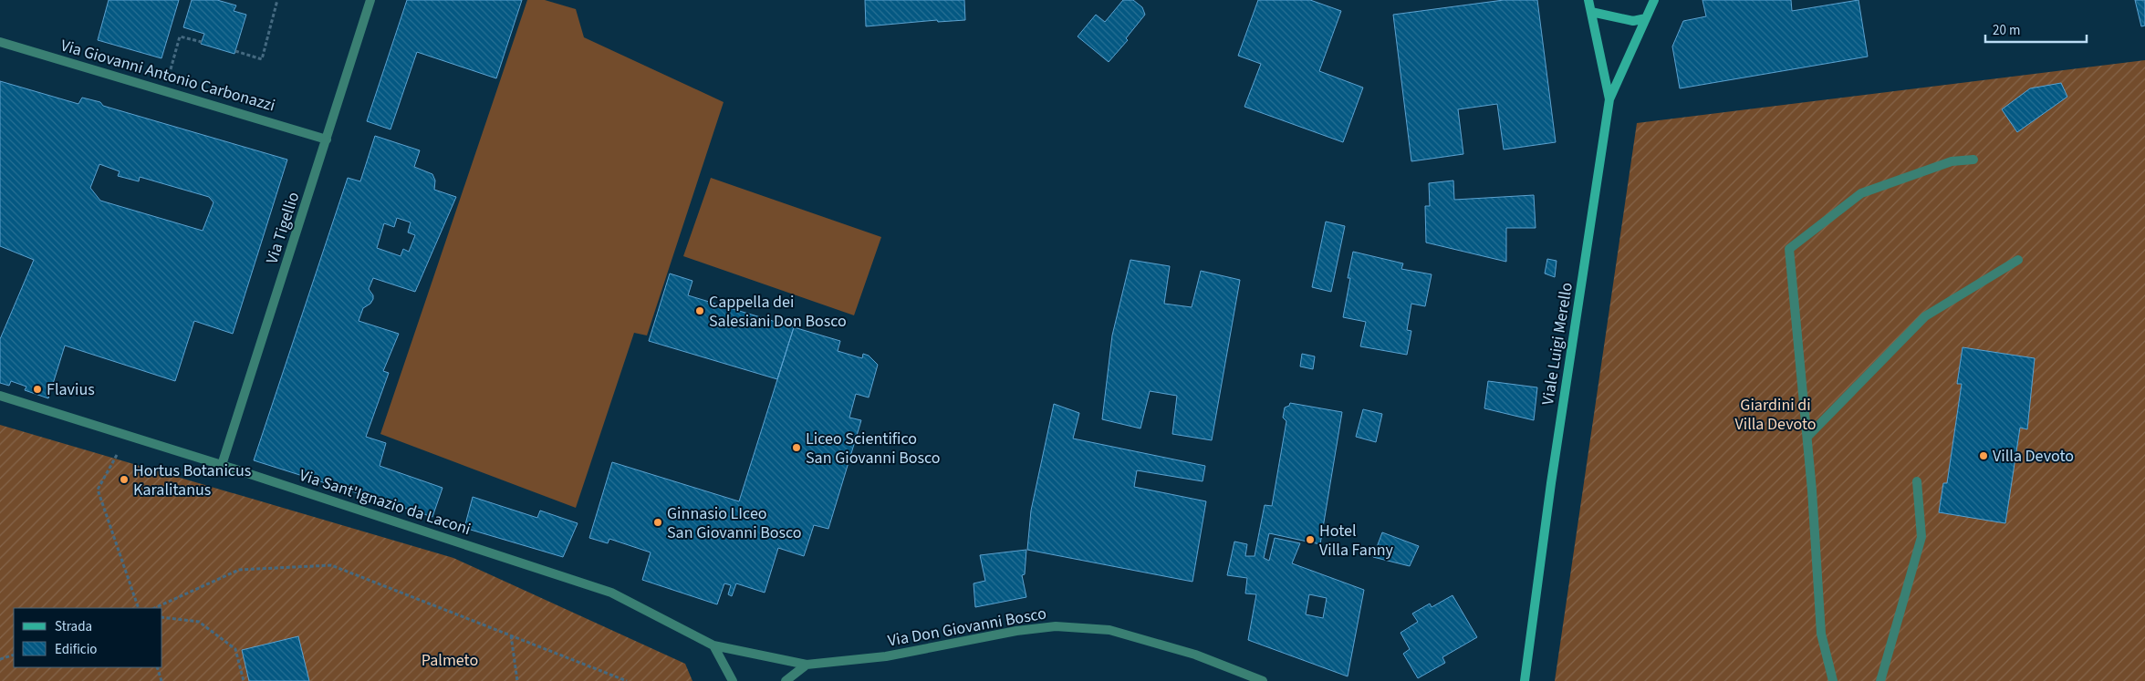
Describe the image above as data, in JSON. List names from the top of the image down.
{
  "streets": {
    "street": [
      "Via Giovanni Antonio Carbonazzi",
      "Via Tigellio",
      "Viale Luigi Merello",
      "Via Sant'Ignazio da Laconi",
      "Via Don Giovanni Bosco"
    ]
  },
  "crossings": [
    ["Via Giovanni Antonio Carbonazzi", "Via Tigellio"],
    ["Via Tigellio", "Via Sant'Ignazio da Laconi"],
    ["Via Sant'Ignazio da Laconi", "Via Don Giovanni Bosco"]
  ],
  "parks": ["Giardini di Villa Devoto", "Palmeto"],
  "places": [
    "Cappella dei Salesiani Don Bosco",
    "Flavius",
    "Liceo Scientifico San Giovanni Bosco",
    "Villa Devoto",
    "Hortus Botanicus Karalitanus",
    "Ginnasio LIceo San Giovanni Bosco",
    "Hotel Villa Fanny"
  ],
  "legend": ["Strada", "Edificio"],
  "scale_bar": "20 m"
}
